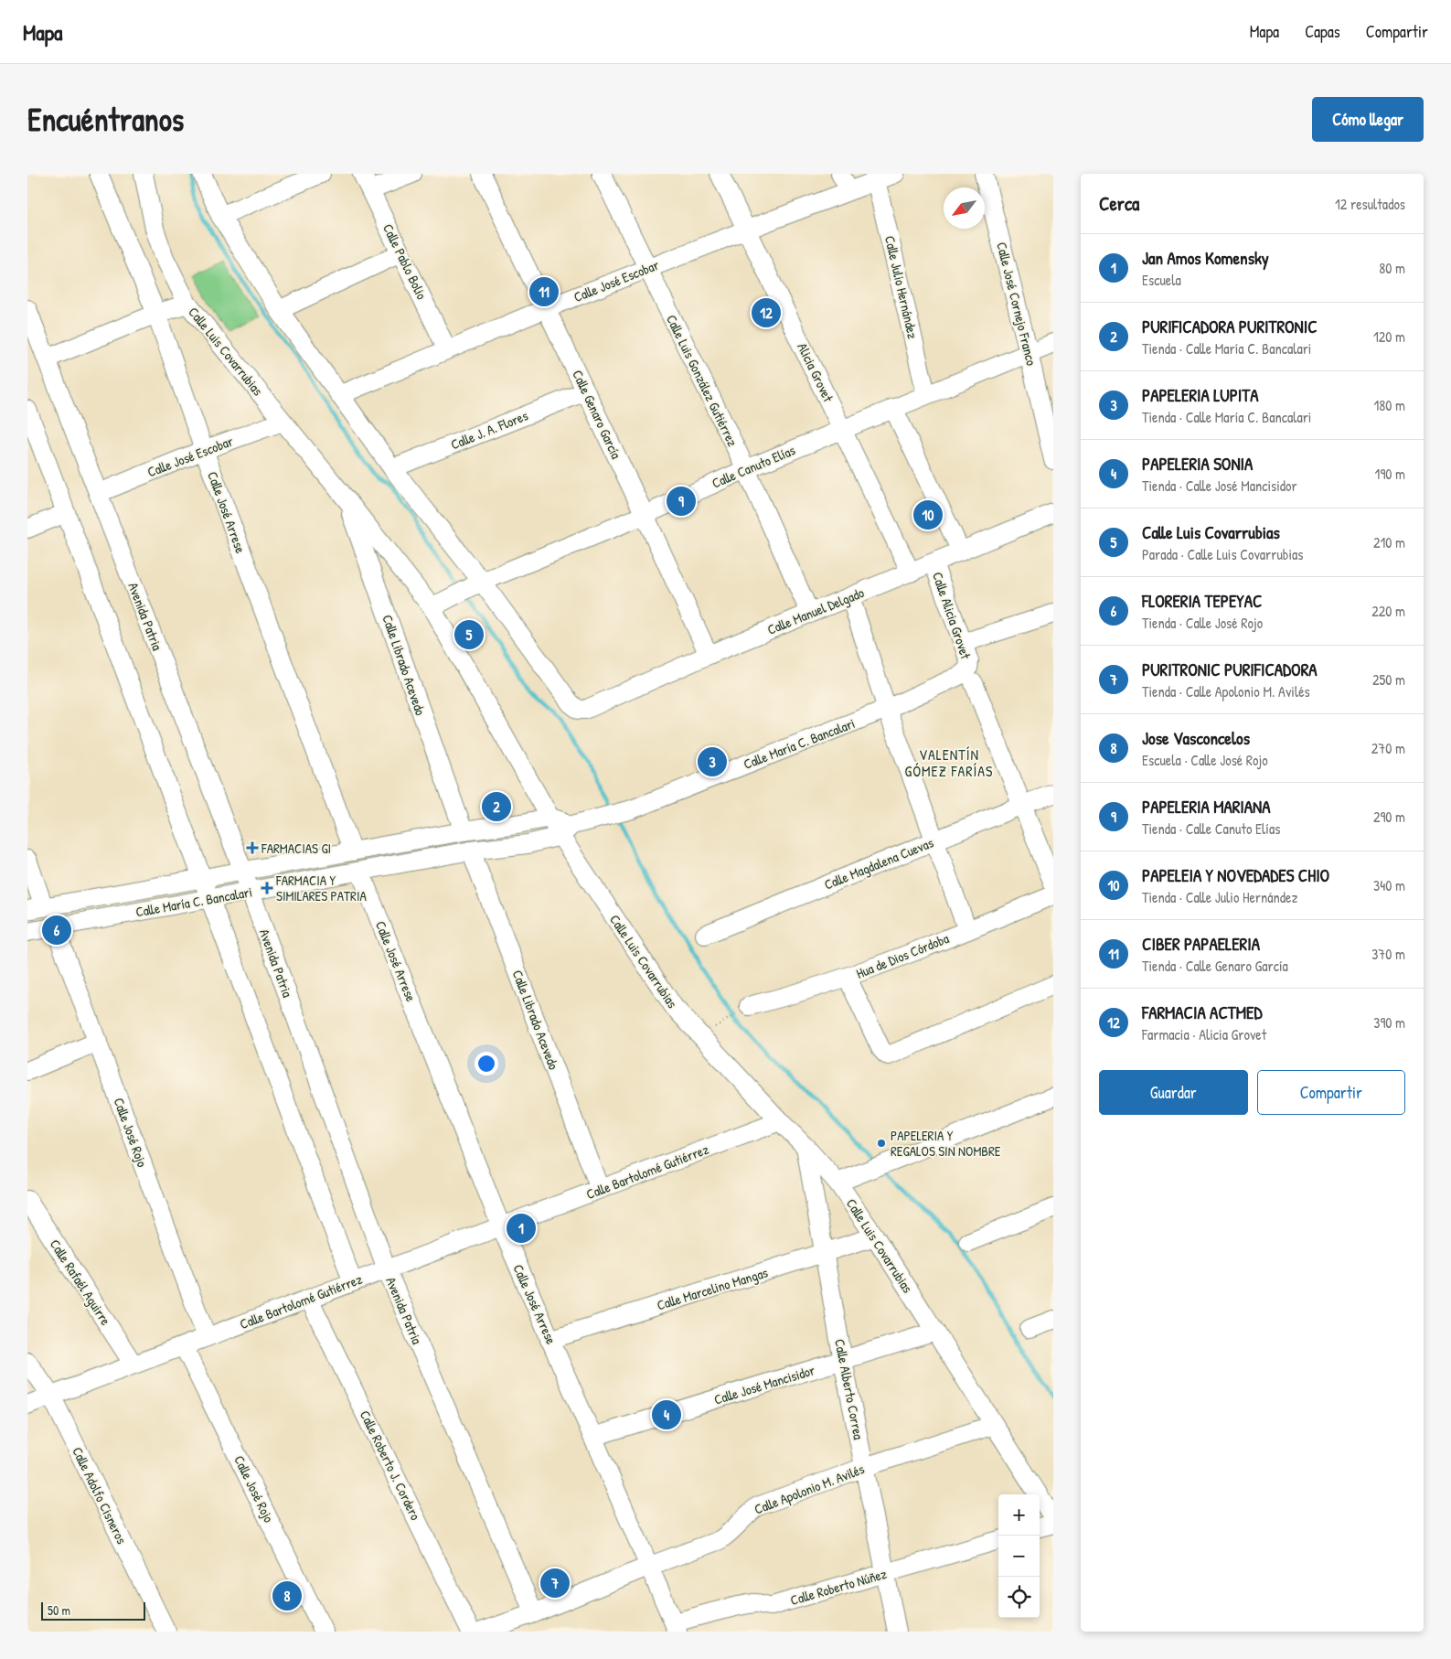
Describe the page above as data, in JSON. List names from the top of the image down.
{
  "streets": {
    "street": [
      "Calle Pablo Bolio",
      "Calle José Escobar",
      "Calle Julio Hernández",
      "Calle José Cornejo Franco",
      "Calle Luis Covarrubias",
      "Alicia Grovet",
      "Calle Luis González Gutiérrez",
      "Calle Genaro García",
      "Calle J. A. Flores",
      "Calle Canuto Elías",
      "Calle José Arrese",
      "Calle Manuel Delgado",
      "Calle Alicia Grovet",
      "Avenida Patria",
      "Calle Librado Acevedo",
      "Calle María C. Bancalari",
      "Calle Magdalena Cuevas",
      "Hua de Dios Córdoba",
      "Calle José Rojo",
      "Calle Bartolomé Gutiérrez",
      "Calle Rafaél Aguirre",
      "Calle Marcelino Mangas",
      "Calle José Mancisidor",
      "Calle Alberto Correa",
      "Calle Roberto J. Cordero",
      "Calle Apolonio M. Avilés",
      "Calle Adolfo Cisneros",
      "Calle Roberto Núñez"
    ]
  },
  "crossings": [
    ["Calle Pablo Bolio", "Calle José Escobar"],
    ["Calle José Escobar", "Calle Julio Hernández"],
    ["Calle José Escobar", "Calle Luis Covarrubias"],
    ["Calle José Escobar", "Alicia Grovet"],
    ["Calle José Escobar", "Calle Luis González Gutiérrez"],
    ["Calle José Escobar", "Calle Genaro García"],
    ["Calle José Escobar", "Calle José Arrese"],
    ["Calle José Escobar", "Avenida Patria"],
    ["Calle Julio Hernández", "Calle Canuto Elías"],
    ["Calle José Cornejo Franco", "Calle Canuto Elías"],
    ["Calle Luis Covarrubias", "Calle Canuto Elías"],
    ["Calle Luis Covarrubias", "Calle Librado Acevedo"],
    ["Calle Luis Covarrubias", "Calle María C. Bancalari"],
    ["Calle Luis Covarrubias", "Calle Bartolomé Gutiérrez"],
    ["Calle Luis Covarrubias", "Calle Marcelino Mangas"],
    ["Calle Luis Covarrubias", "Calle José Mancisidor"],
    ["Calle Luis Covarrubias", "Calle Alberto Correa"],
    ["Calle Luis Covarrubias", "Calle Apolonio M. Avilés"],
    ["Alicia Grovet", "Calle Canuto Elías"],
    ["Alicia Grovet", "Calle Manuel Delgado"],
    ["Calle Luis González Gutiérrez", "Calle Canuto Elías"],
    ["Calle Luis González Gutiérrez", "Calle Manuel Delgado"],
    ["Calle Genaro García", "Calle J. A. Flores"],
    ["Calle Genaro García", "Calle Canuto Elías"],
    ["Calle Genaro García", "Calle Manuel Delgado"],
    ["Calle Canuto Elías", "Calle Manuel Delgado"],
    ["Calle José Arrese", "Calle María C. Bancalari"],
    ["Calle José Arrese", "Calle Bartolomé Gutiérrez"],
    ["Calle José Arrese", "Calle Marcelino Mangas"],
    ["Calle José Arrese", "Calle José Mancisidor"],
    ["Calle José Arrese", "Calle Apolonio M. Avilés"],
    ["Calle José Arrese", "Calle Roberto Núñez"],
    ["Calle Manuel Delgado", "Calle Alicia Grovet"],
    ["Calle Alicia Grovet", "Calle María C. Bancalari"],
    ["Calle Alicia Grovet", "Calle Magdalena Cuevas"],
    ["Avenida Patria", "Calle María C. Bancalari"],
    ["Avenida Patria", "Calle Bartolomé Gutiérrez"],
    ["Avenida Patria", "Calle Apolonio M. Avilés"],
    ["Calle Librado Acevedo", "Calle María C. Bancalari"],
    ["Calle Librado Acevedo", "Calle Bartolomé Gutiérrez"],
    ["Calle María C. Bancalari", "Calle José Rojo"],
    ["Calle José Rojo", "Calle Bartolomé Gutiérrez"],
    ["Calle Bartolomé Gutiérrez", "Calle Rafaél Aguirre"],
    ["Calle Bartolomé Gutiérrez", "Calle Roberto J. Cordero"],
    ["Calle Bartolomé Gutiérrez", "Calle Adolfo Cisneros"],
    ["Calle Marcelino Mangas", "Calle Alberto Correa"],
    ["Calle José Mancisidor", "Calle Alberto Correa"],
    ["Calle Alberto Correa", "Calle Apolonio M. Avilés"],
    ["Calle Alberto Correa", "Calle Roberto Núñez"]
  ],
  "districts": ["VALENTÍN GÓMEZ FARÍAS"],
  "places": {
    "health": ["FARMACIAS GI", "FARMACIA Y SIMILARES PATRIA"],
    "other": ["PAPELERIA Y REGALOS SIN NOMBRE"]
  },
  "scale_bar": "50 m",
  "north": "bottom left",
  "page": {
    "header": "Mapa",
    "nav": ["Mapa", "Capas", "Compartir"],
    "buttons": [
      "Cómo llegar",
      ["Guardar", "Compartir"]
    ],
    "title": "Encuéntranos",
    "heading": ["Cerca", "12 resultados"],
    "list": [
      {
        "mark": "1",
        "name": "Jan Amos Komensky",
        "note": "Escuela",
        "value": "80 m"
      },
      {
        "mark": "2",
        "name": "PURIFICADORA PURITRONIC",
        "note": "Tienda · Calle María C. Bancalari",
        "value": "120 m"
      },
      {
        "mark": "3",
        "name": "PAPELERIA LUPITA",
        "note": "Tienda · Calle María C. Bancalari",
        "value": "180 m"
      },
      {
        "mark": "4",
        "name": "PAPELERIA SONIA",
        "note": "Tienda · Calle José Mancisidor",
        "value": "190 m"
      },
      {
        "mark": "5",
        "name": "Calle Luis Covarrubias",
        "note": "Parada · Calle Luis Covarrubias",
        "value": "210 m"
      },
      {
        "mark": "6",
        "name": "FLORERIA TEPEYAC",
        "note": "Tienda · Calle José Rojo",
        "value": "220 m"
      },
      {
        "mark": "7",
        "name": "PURITRONIC PURIFICADORA",
        "note": "Tienda · Calle Apolonio M. Avilés",
        "value": "250 m"
      },
      {
        "mark": "8",
        "name": "Jose Vasconcelos",
        "note": "Escuela · Calle José Rojo",
        "value": "270 m"
      },
      {
        "mark": "9",
        "name": "PAPELERIA MARIANA",
        "note": "Tienda · Calle Canuto Elías",
        "value": "290 m"
      },
      {
        "mark": "10",
        "name": "PAPELEIA Y NOVEDADES CHIO",
        "note": "Tienda · Calle Julio Hernández",
        "value": "340 m"
      },
      {
        "mark": "11",
        "name": "CIBER PAPAELERIA",
        "note": "Tienda · Calle Genaro García",
        "value": "370 m"
      },
      {
        "mark": "12",
        "name": "FARMACIA ACTMED",
        "note": "Farmacia · Alicia Grovet",
        "value": "390 m"
      }
    ],
    "pins": [
      "11",
      "12",
      "9",
      "10",
      "5",
      "3",
      "2",
      "6",
      "1",
      "4",
      "7",
      "8"
    ],
    "map_buttons": ["+", "−"],
    "scale": "50 m"
  }
}
